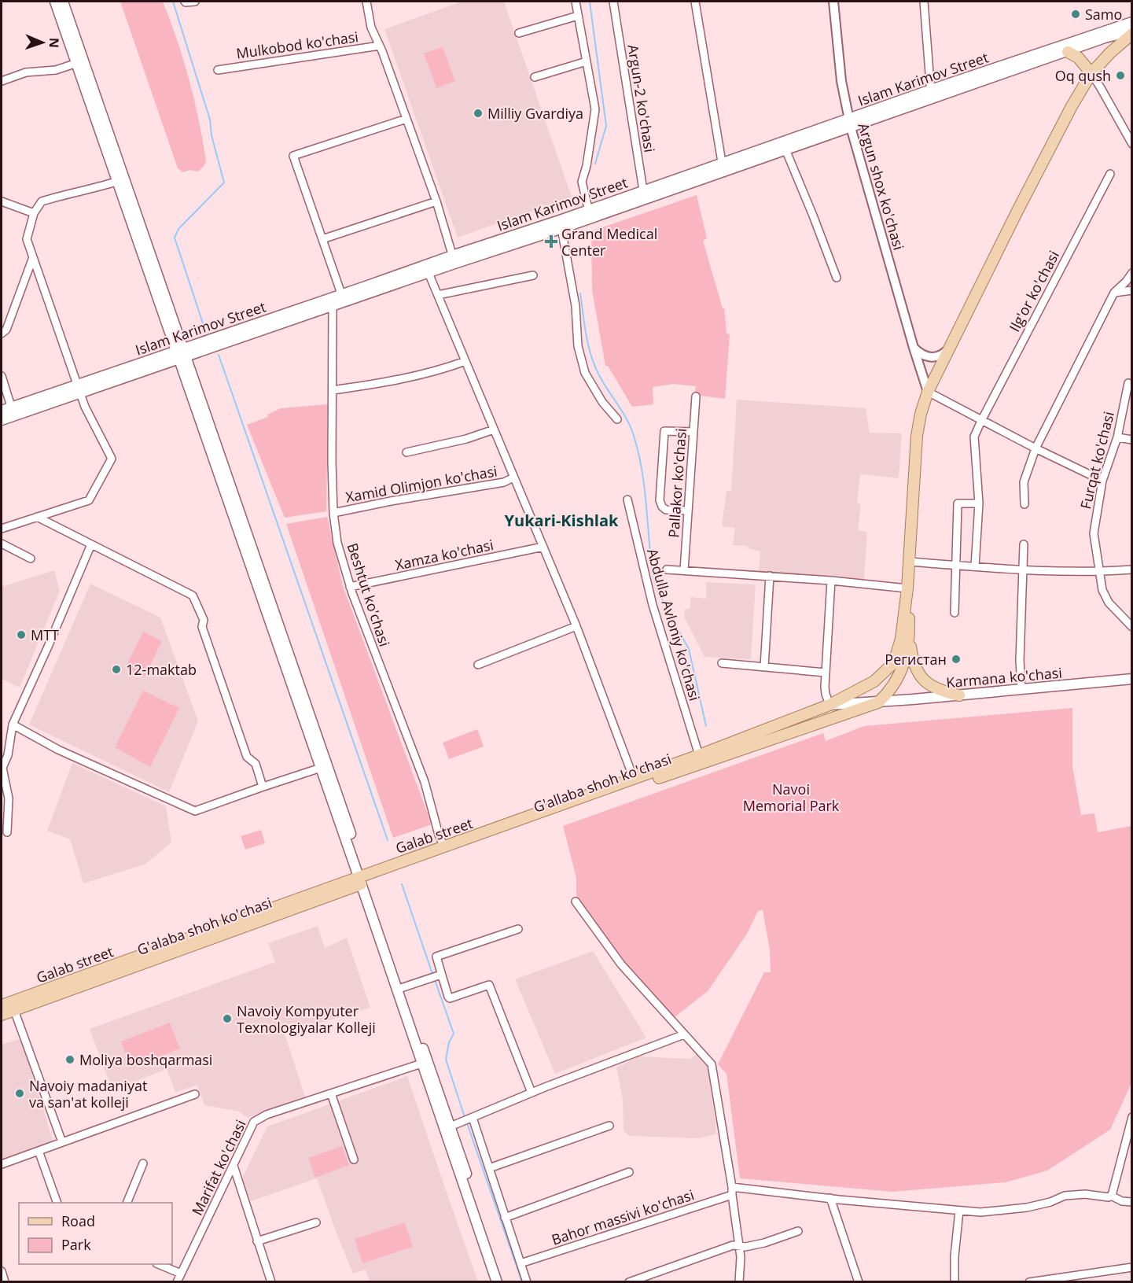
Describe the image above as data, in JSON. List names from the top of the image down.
{
  "streets": {
    "main road": [
      "Islam Karimov Street",
      "Karmana ko'chasi",
      "G'allaba shoh ko'chasi",
      "Galab street",
      "G'alaba shoh ko'chasi"
    ],
    "street": [
      "Mulkobod ko'chasi",
      "Argun-2 ko'chasi",
      "Argun shox ko'chasi",
      "Ilg'or ko'chasi",
      "Furqat ko'chasi",
      "Pallakor ko'chasi",
      "Xamid Olimjon ko'chasi",
      "Xamza ko'chasi",
      "Beshtut ko'chasi",
      "Abdulla Avloniy ko'chasi",
      "Marifat ko'chasi",
      "Bahor massivi ko'chasi"
    ]
  },
  "crossings": [
    ["Islam Karimov Street", "Argun-2 ko'chasi"],
    ["Islam Karimov Street", "Argun shox ko'chasi"],
    ["Islam Karimov Street", "Beshtut ko'chasi"],
    ["Xamid Olimjon ko'chasi", "Beshtut ko'chasi"],
    ["Xamza ko'chasi", "Beshtut ko'chasi"],
    ["Beshtut ko'chasi", "Galab street"],
    ["Abdulla Avloniy ko'chasi", "Galab street"],
    ["Karmana ko'chasi", "G'allaba shoh ko'chasi"],
    ["Karmana ko'chasi", "Galab street"],
    ["G'allaba shoh ko'chasi", "Galab street"],
    ["G'allaba shoh ko'chasi", "G'alaba shoh ko'chasi"]
  ],
  "districts": ["Yukari-Kishlak"],
  "parks": ["Navoi Memorial Park"],
  "places": {
    "other": [
      "Samo",
      "Oq qush",
      "Milliy Gvardiya",
      "MTT",
      "Регистан",
      "12-maktab",
      "Navoiy Kompyuter Texnologiyalar Kolleji",
      "Moliya boshqarmasi",
      "Navoiy madaniyat va san'at kolleji"
    ],
    "health": ["Grand Medical Center"]
  },
  "legend": ["Road", "Park"],
  "north": "right"
}
